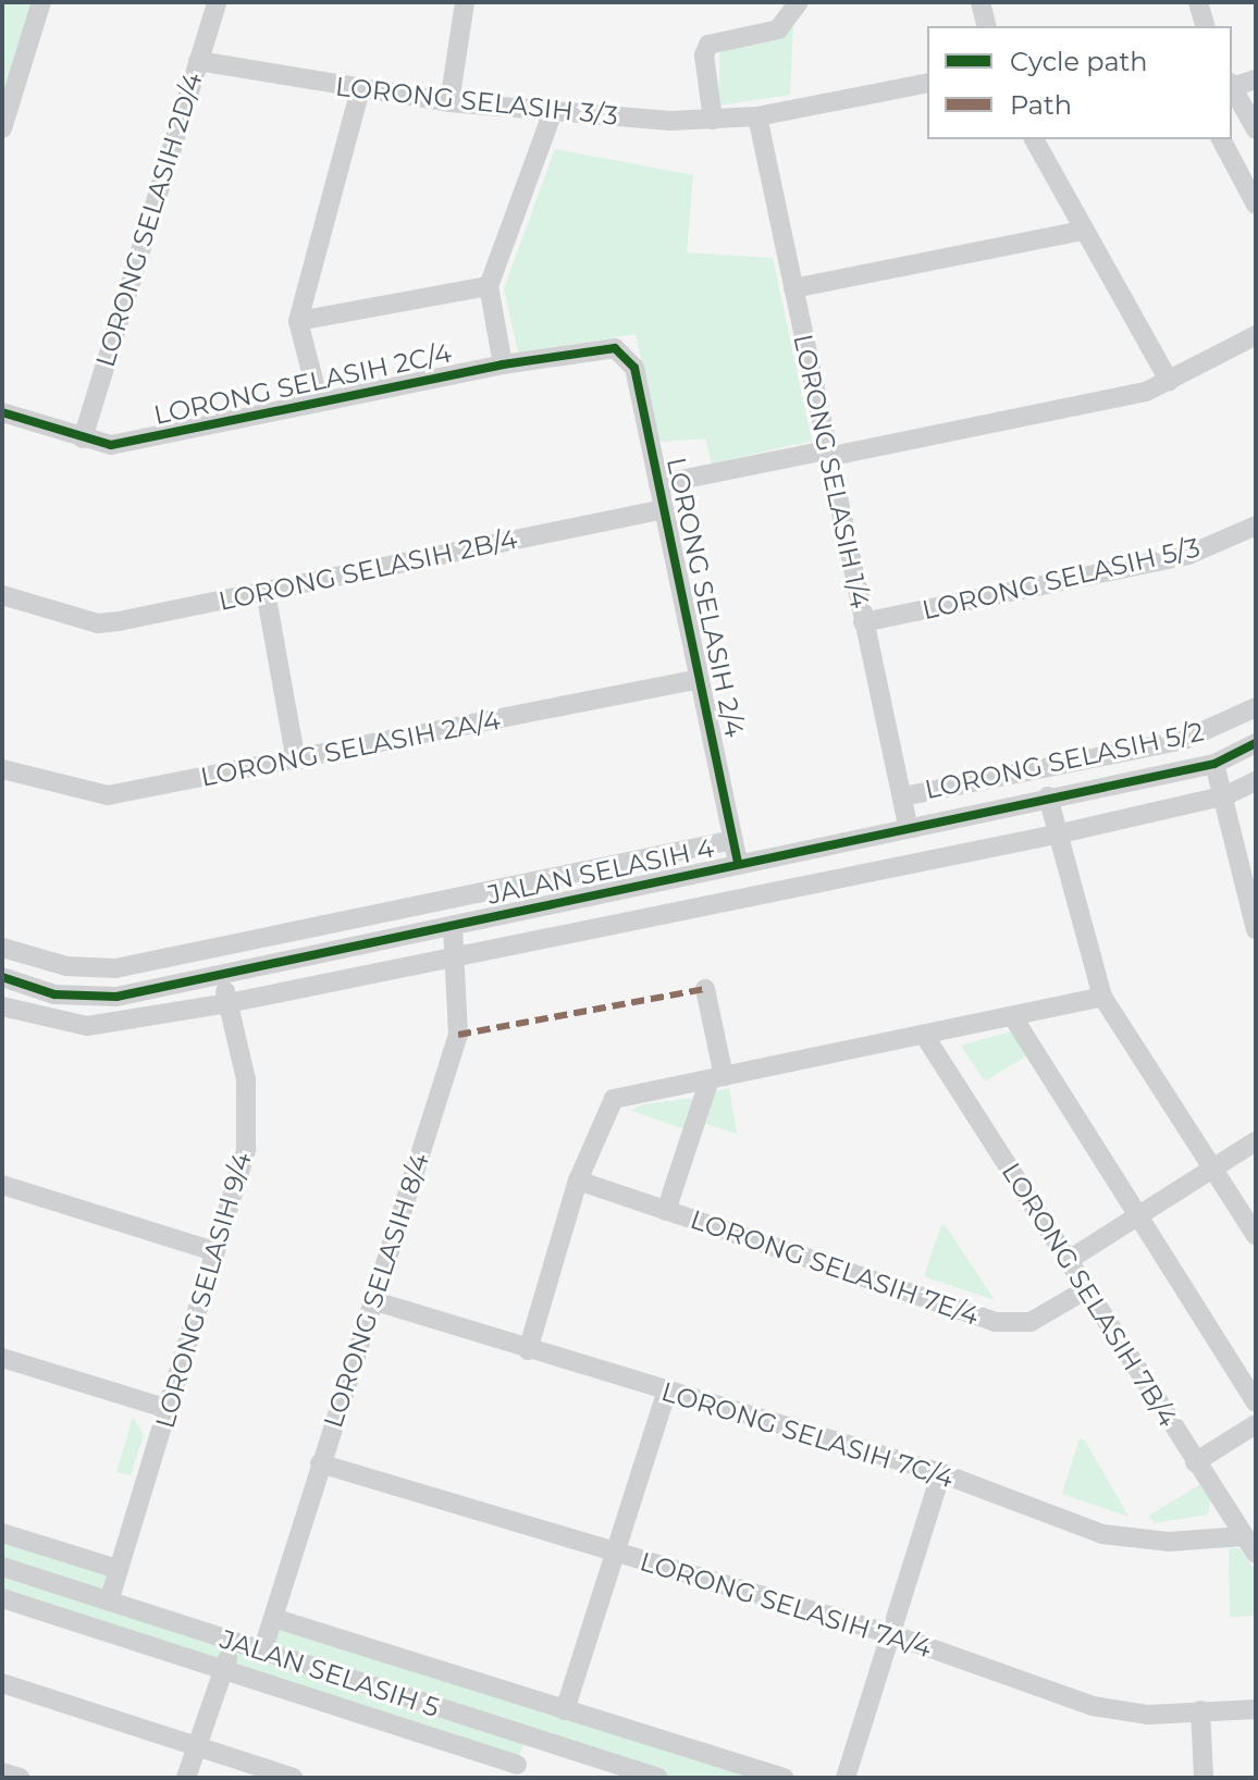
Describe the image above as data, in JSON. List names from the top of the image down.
{
  "streets": {
    "street": [
      "LORONG SELASIH 3/3",
      "LORONG SELASIH 2D/4",
      "LORONG SELASIH 2C/4",
      "LORONG SELASIH 1/4",
      "LORONG SELASIH 2B/4",
      "LORONG SELASIH 5/3",
      "LORONG SELASIH 2/4",
      "LORONG SELASIH 2A/4",
      "LORONG SELASIH 5/2",
      "JALAN SELASIH 4",
      "LORONG SELASIH 7E/4",
      "LORONG SELASIH 9/4",
      "LORONG SELASIH 8/4",
      "LORONG SELASIH 7B/4",
      "LORONG SELASIH 7C/4",
      "LORONG SELASIH 7A/4",
      "JALAN SELASIH 5"
    ]
  },
  "crossings": [
    ["LORONG SELASIH 3/3", "LORONG SELASIH 2D/4"],
    ["LORONG SELASIH 3/3", "LORONG SELASIH 1/4"],
    ["LORONG SELASIH 2D/4", "LORONG SELASIH 2C/4"],
    ["LORONG SELASIH 2C/4", "LORONG SELASIH 2/4"],
    ["LORONG SELASIH 1/4", "LORONG SELASIH 5/3"],
    ["LORONG SELASIH 1/4", "LORONG SELASIH 5/2"],
    ["LORONG SELASIH 1/4", "JALAN SELASIH 4"],
    ["LORONG SELASIH 2B/4", "LORONG SELASIH 2/4"],
    ["LORONG SELASIH 2/4", "LORONG SELASIH 2A/4"],
    ["LORONG SELASIH 2/4", "JALAN SELASIH 4"],
    ["JALAN SELASIH 4", "LORONG SELASIH 9/4"],
    ["JALAN SELASIH 4", "LORONG SELASIH 8/4"],
    ["LORONG SELASIH 7E/4", "LORONG SELASIH 7B/4"],
    ["LORONG SELASIH 9/4", "JALAN SELASIH 5"],
    ["LORONG SELASIH 8/4", "LORONG SELASIH 7C/4"],
    ["LORONG SELASIH 8/4", "LORONG SELASIH 7A/4"],
    ["LORONG SELASIH 8/4", "JALAN SELASIH 5"],
    ["LORONG SELASIH 7B/4", "LORONG SELASIH 7C/4"]
  ],
  "legend": ["Cycle path", "Path"]
}
